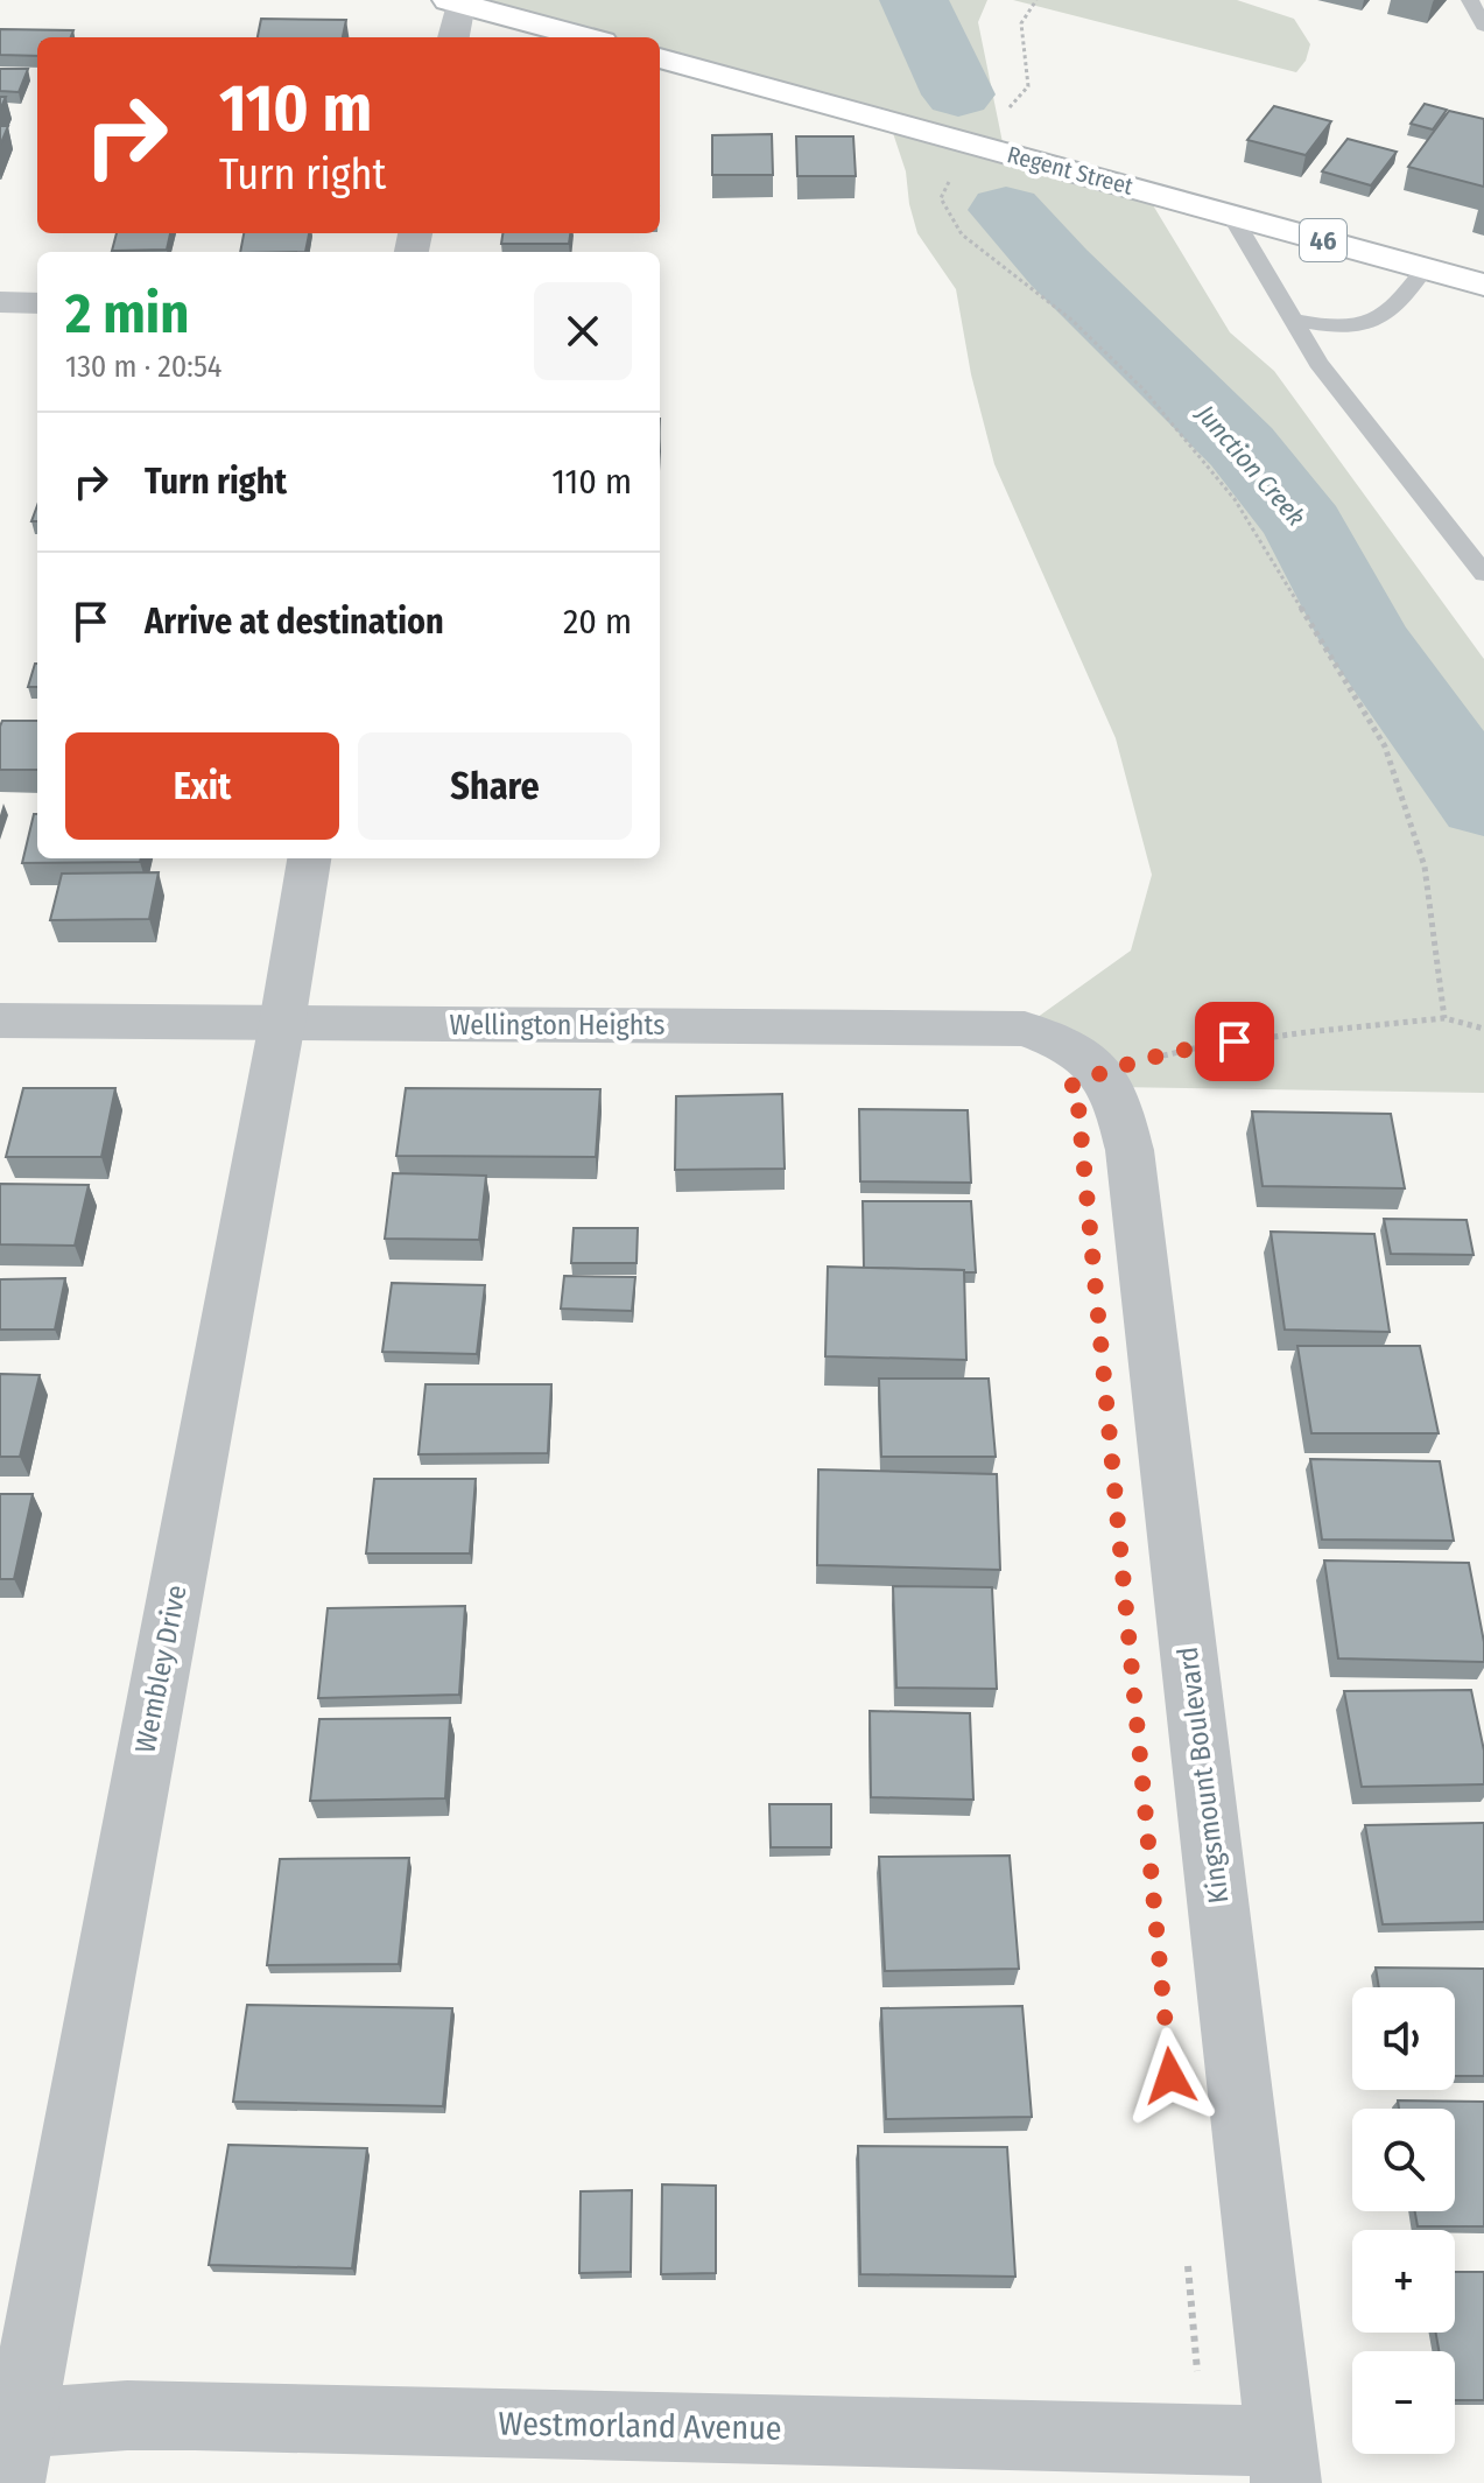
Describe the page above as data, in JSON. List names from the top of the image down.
{
  "streets": {
    "main road": ["Regent Street", "46"],
    "street": [
      "Wellington Heights",
      "Wembley Drive",
      "Kingsmount Boulevard",
      "Westmorland Avenue"
    ]
  },
  "crossings": [
    ["Wellington Heights", "Wembley Drive"],
    ["Wellington Heights", "Kingsmount Boulevard"],
    ["Wembley Drive", "Westmorland Avenue"],
    ["Kingsmount Boulevard", "Westmorland Avenue"]
  ],
  "water": ["Junction Creek"],
  "page": {
    "turn": ["110 m", "Turn right"],
    "heading": ["2 min", "130 m · 20:54"],
    "list": [
      {
        "name": "Turn right",
        "value": "110 m"
      },
      {
        "name": "Arrive at destination",
        "value": "20 m"
      }
    ],
    "buttons": ["Exit", "Share"],
    "map_buttons": ["+", "−"]
  }
}
